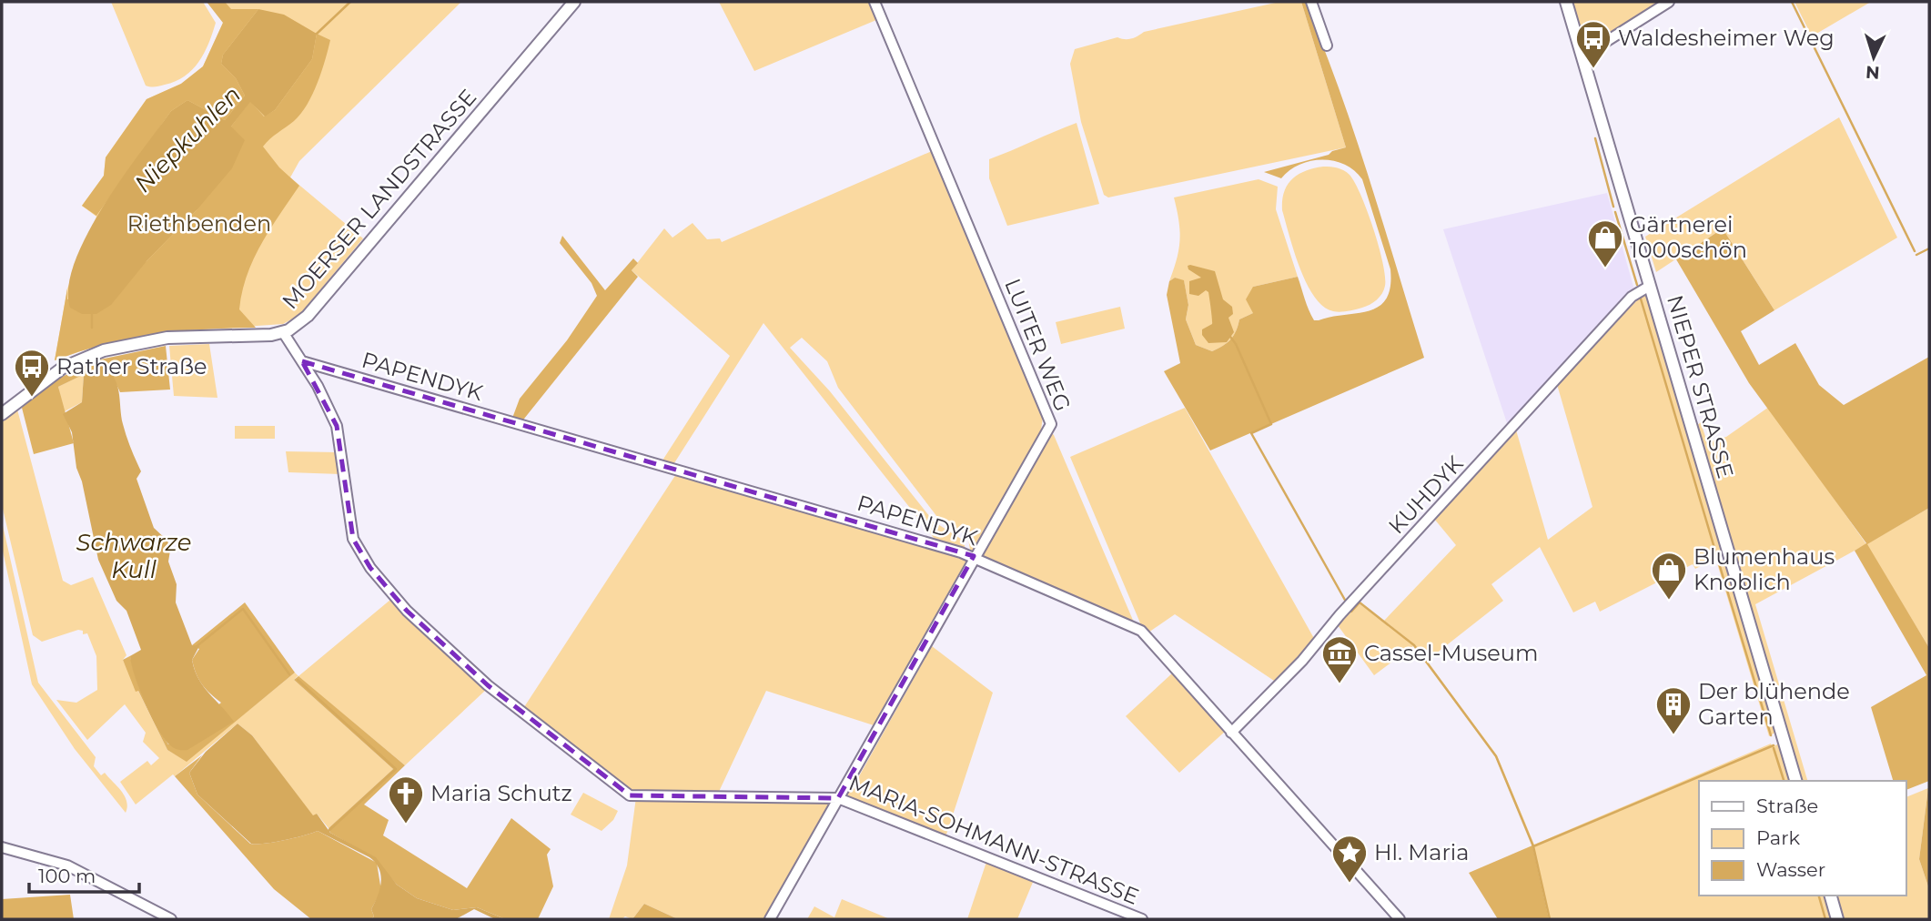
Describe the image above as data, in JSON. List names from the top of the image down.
{
  "streets": {
    "main road": ["MOERSER LANDSTRASSE", "NIEPER STRASSE"],
    "street": [
      "LUITER WEG",
      "PAPENDYK",
      "KUHDYK",
      "MARIA-SOHMANN-STRASSE"
    ]
  },
  "crossings": [
    ["MOERSER LANDSTRASSE", "MARIA-SOHMANN-STRASSE"],
    ["LUITER WEG", "PAPENDYK"],
    ["LUITER WEG", "MARIA-SOHMANN-STRASSE"],
    ["PAPENDYK", "KUHDYK"],
    ["PAPENDYK", "MARIA-SOHMANN-STRASSE"],
    ["NIEPER STRASSE", "KUHDYK"]
  ],
  "water": ["Niepkuhlen", "Schwarze Kull"],
  "parks": ["Riethbenden"],
  "places": {
    "bus stop": ["Waldesheimer Weg", "Rather Straße"],
    "shop": ["Gärtnerei 1000schön", "Blumenhaus Knoblich"],
    "museum": ["Cassel-Museum"],
    "building": ["Der blühende Garten"],
    "church": ["Maria Schutz"],
    "place": ["Hl. Maria"]
  },
  "legend": ["Straße", "Park", "Wasser"],
  "scale_bar": "100 m",
  "north": "bottom"
}
